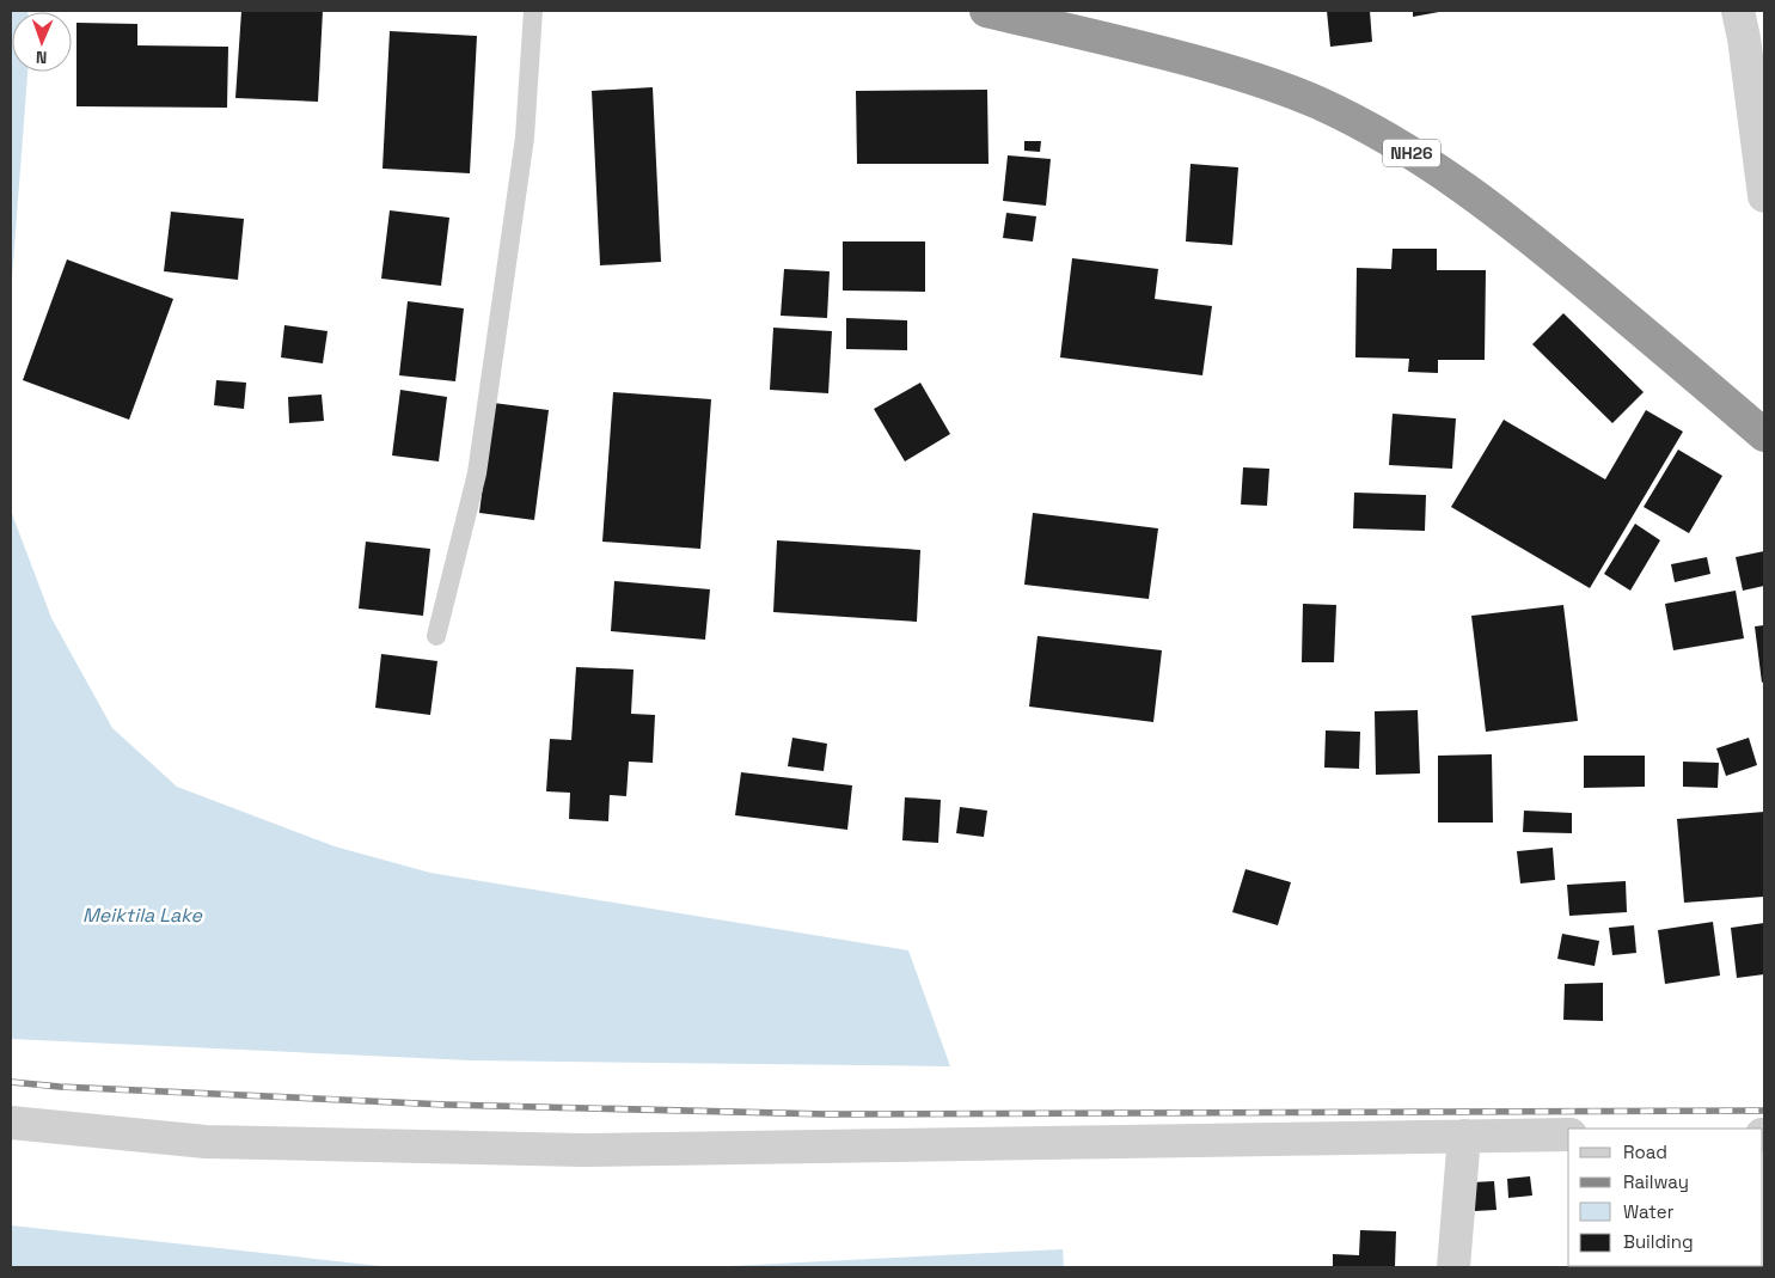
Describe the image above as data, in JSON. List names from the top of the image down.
{
  "streets": {
    "highway": ["NH26"]
  },
  "water": ["Meiktila Lake"],
  "legend": [
    "Road",
    "Railway",
    "Water",
    "Building"
  ],
  "north": "bottom"
}
